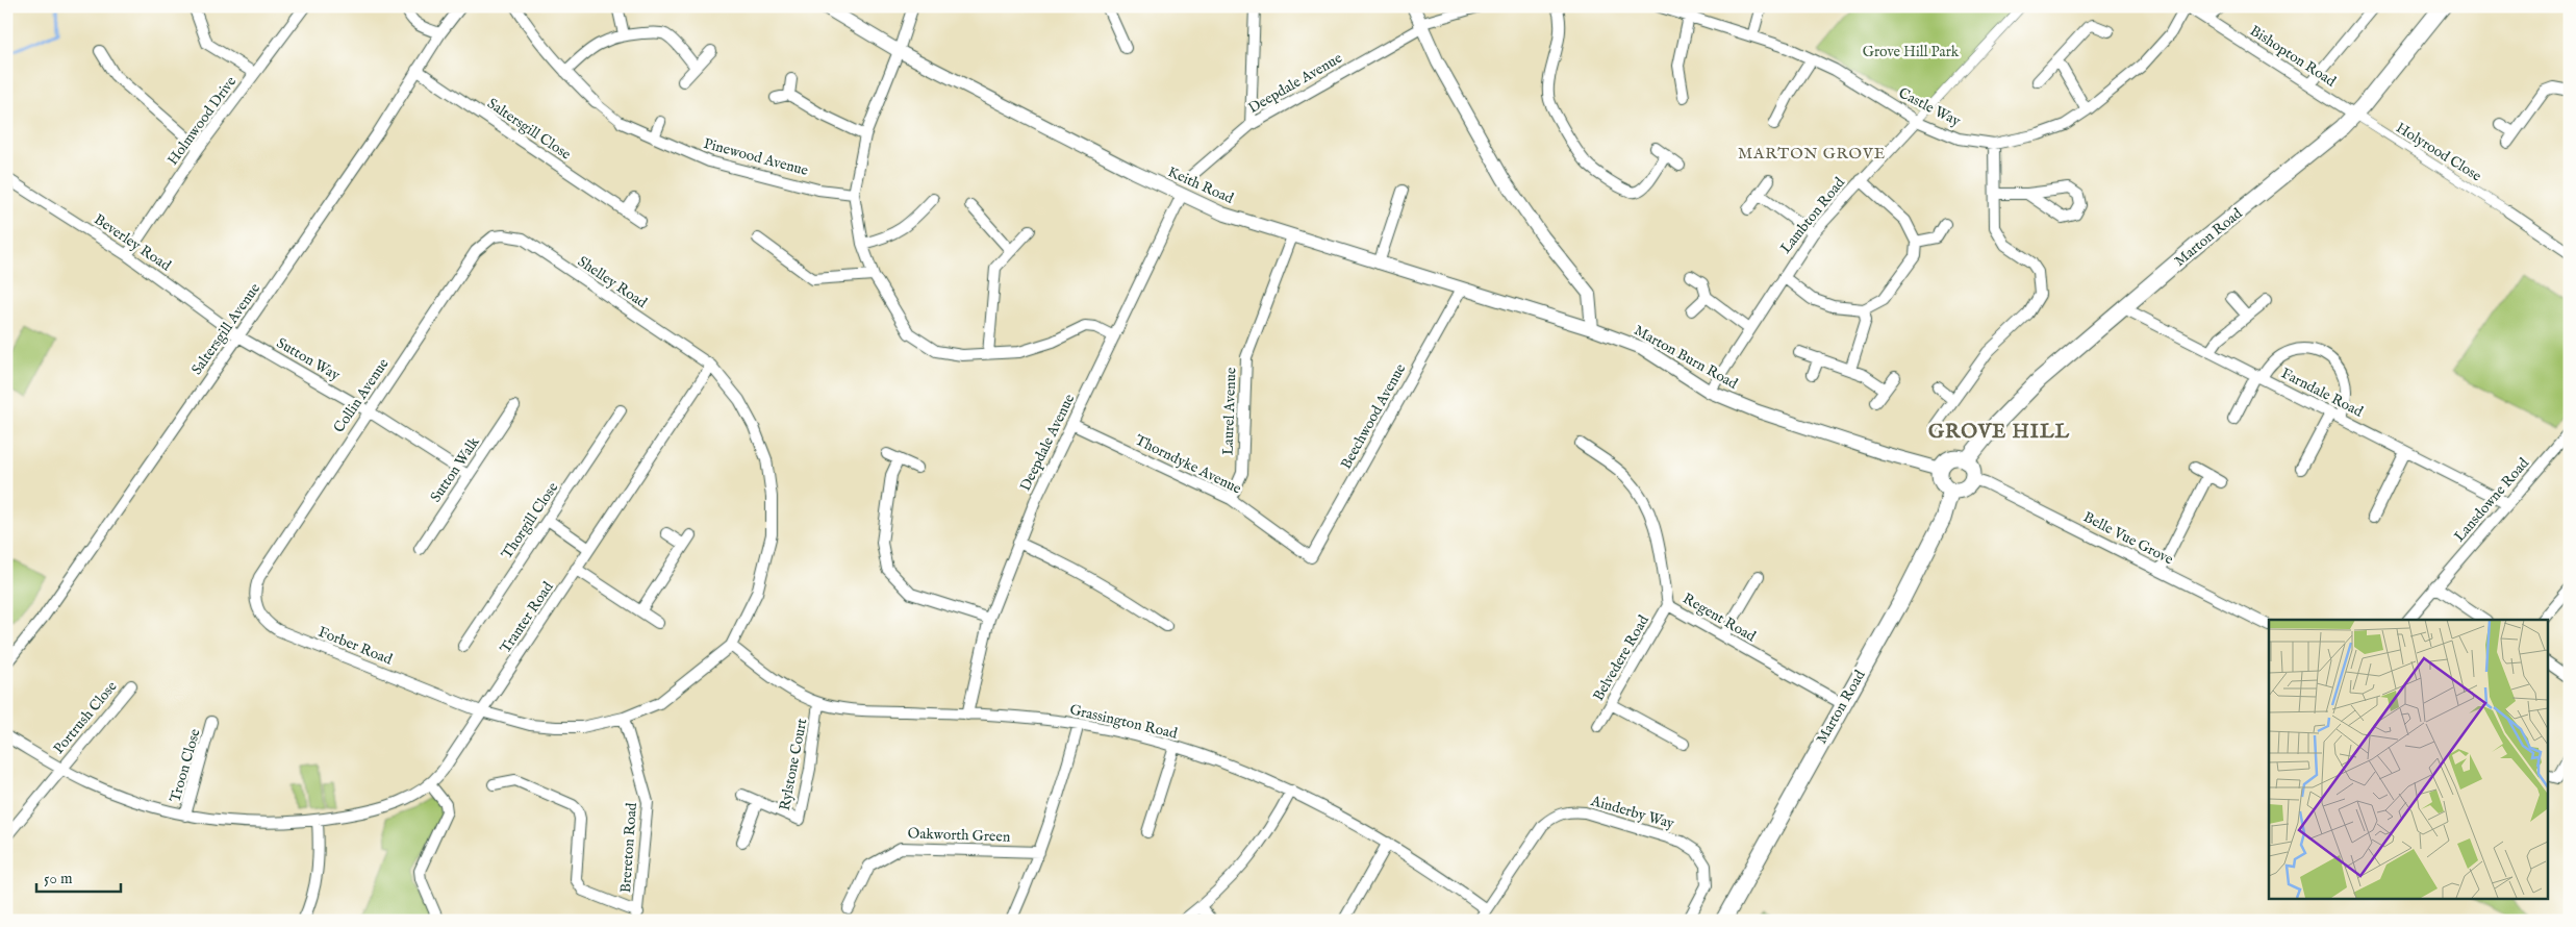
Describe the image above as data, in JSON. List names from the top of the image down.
{
  "streets": {
    "main road": ["Marton Road"],
    "street": [
      "Bishopton Road",
      "Deepdale Avenue",
      "Castle Way",
      "Holmwood Drive",
      "Saltersgill Close",
      "Holyrood Close",
      "Pinewood Avenue",
      "Keith Road",
      "Lambton Road",
      "Beverley Road",
      "Shelley Road",
      "Saltersgill Avenue",
      "Marton Burn Road",
      "Sutton Way",
      "Farndale Road",
      "Collin Avenue",
      "Laurel Avenue",
      "Beechwood Avenue",
      "Thorndyke Avenue",
      "Sutton Walk",
      "Lansdowne Road",
      "Thorgill Close",
      "Belle Vue Grove",
      "Tranter Road",
      "Regent Road",
      "Forber Road",
      "Belvedere Road",
      "Portrush Close",
      "Grassington Road",
      "Rylstone Court",
      "Troon Close",
      "Ainderby Way",
      "Oakworth Green",
      "Brereton Road"
    ]
  },
  "crossings": [
    ["Bishopton Road", "Castle Way"],
    ["Bishopton Road", "Holyrood Close"],
    ["Bishopton Road", "Marton Road"],
    ["Deepdale Avenue", "Keith Road"],
    ["Deepdale Avenue", "Thorndyke Avenue"],
    ["Deepdale Avenue", "Grassington Road"],
    ["Castle Way", "Lambton Road"],
    ["Holmwood Drive", "Beverley Road"],
    ["Saltersgill Close", "Saltersgill Avenue"],
    ["Holyrood Close", "Marton Road"],
    ["Keith Road", "Marton Burn Road"],
    ["Keith Road", "Laurel Avenue"],
    ["Keith Road", "Beechwood Avenue"],
    ["Lambton Road", "Marton Burn Road"],
    ["Marton Road", "Marton Burn Road"],
    ["Marton Road", "Farndale Road"],
    ["Marton Road", "Belle Vue Grove"],
    ["Marton Road", "Regent Road"],
    ["Beverley Road", "Saltersgill Avenue"],
    ["Beverley Road", "Sutton Way"],
    ["Shelley Road", "Collin Avenue"],
    ["Shelley Road", "Tranter Road"],
    ["Shelley Road", "Forber Road"],
    ["Shelley Road", "Grassington Road"],
    ["Saltersgill Avenue", "Sutton Way"],
    ["Marton Burn Road", "Belle Vue Grove"],
    ["Sutton Way", "Collin Avenue"],
    ["Sutton Way", "Sutton Walk"],
    ["Farndale Road", "Lansdowne Road"],
    ["Collin Avenue", "Forber Road"],
    ["Laurel Avenue", "Thorndyke Avenue"],
    ["Beechwood Avenue", "Thorndyke Avenue"],
    ["Tranter Road", "Forber Road"],
    ["Tranter Road", "Portrush Close"],
    ["Tranter Road", "Troon Close"],
    ["Regent Road", "Belvedere Road"],
    ["Forber Road", "Grassington Road"],
    ["Forber Road", "Brereton Road"],
    ["Grassington Road", "Rylstone Court"],
    ["Grassington Road", "Ainderby Way"]
  ],
  "districts": ["MARTON GROVE", "GROVE HILL"],
  "parks": ["Grove Hill Park"],
  "scale_bar": "50 m"
}
